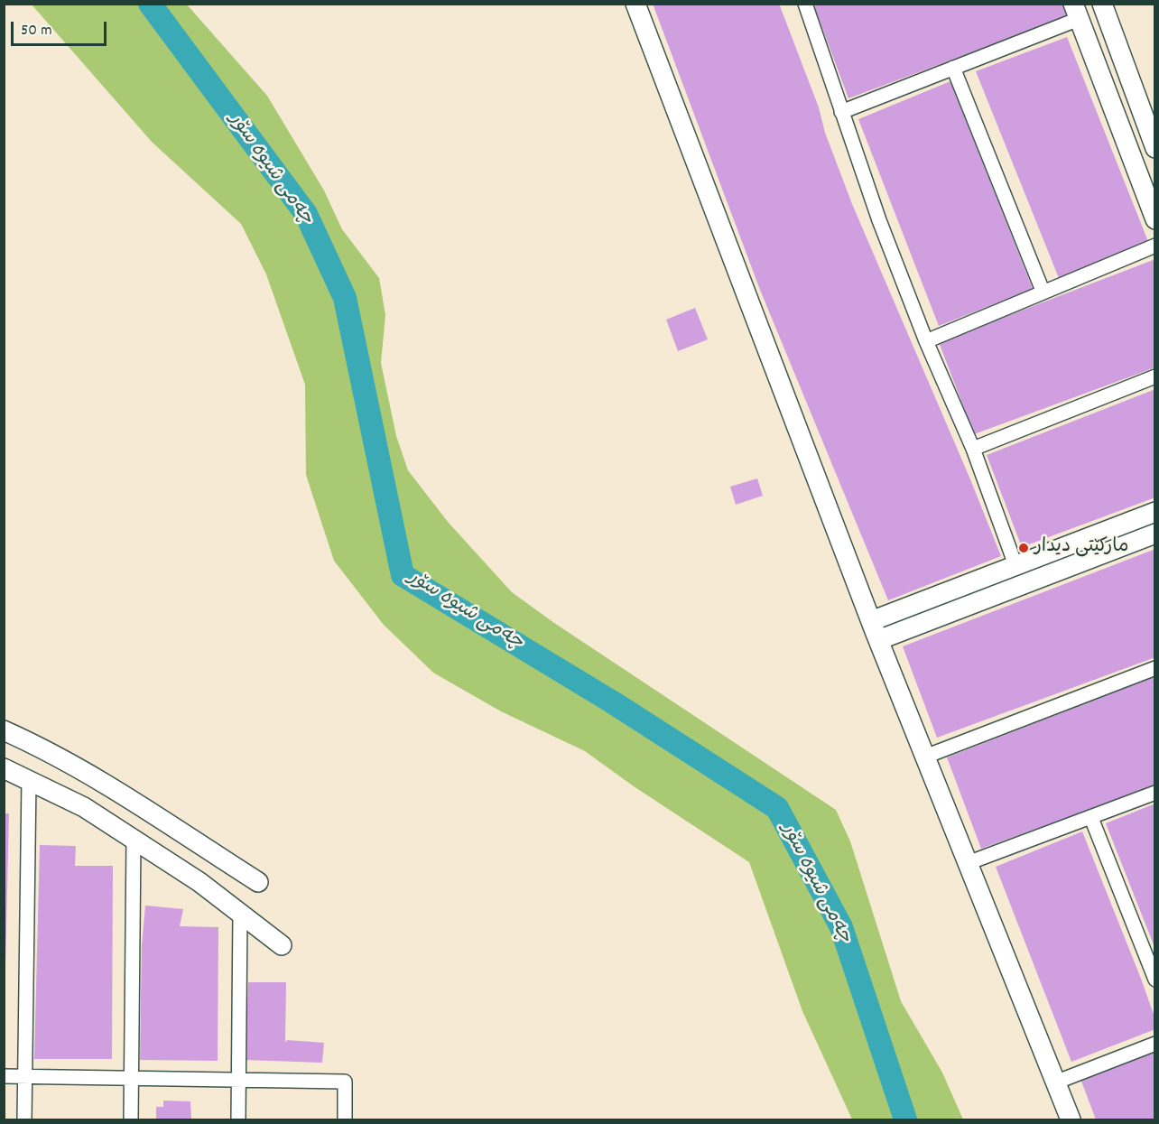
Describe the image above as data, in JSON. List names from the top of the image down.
{
  "water": ["چەمی شیوە سۆر"],
  "places": ["مارکێتی دیدار"],
  "scale_bar": "50 m"
}
